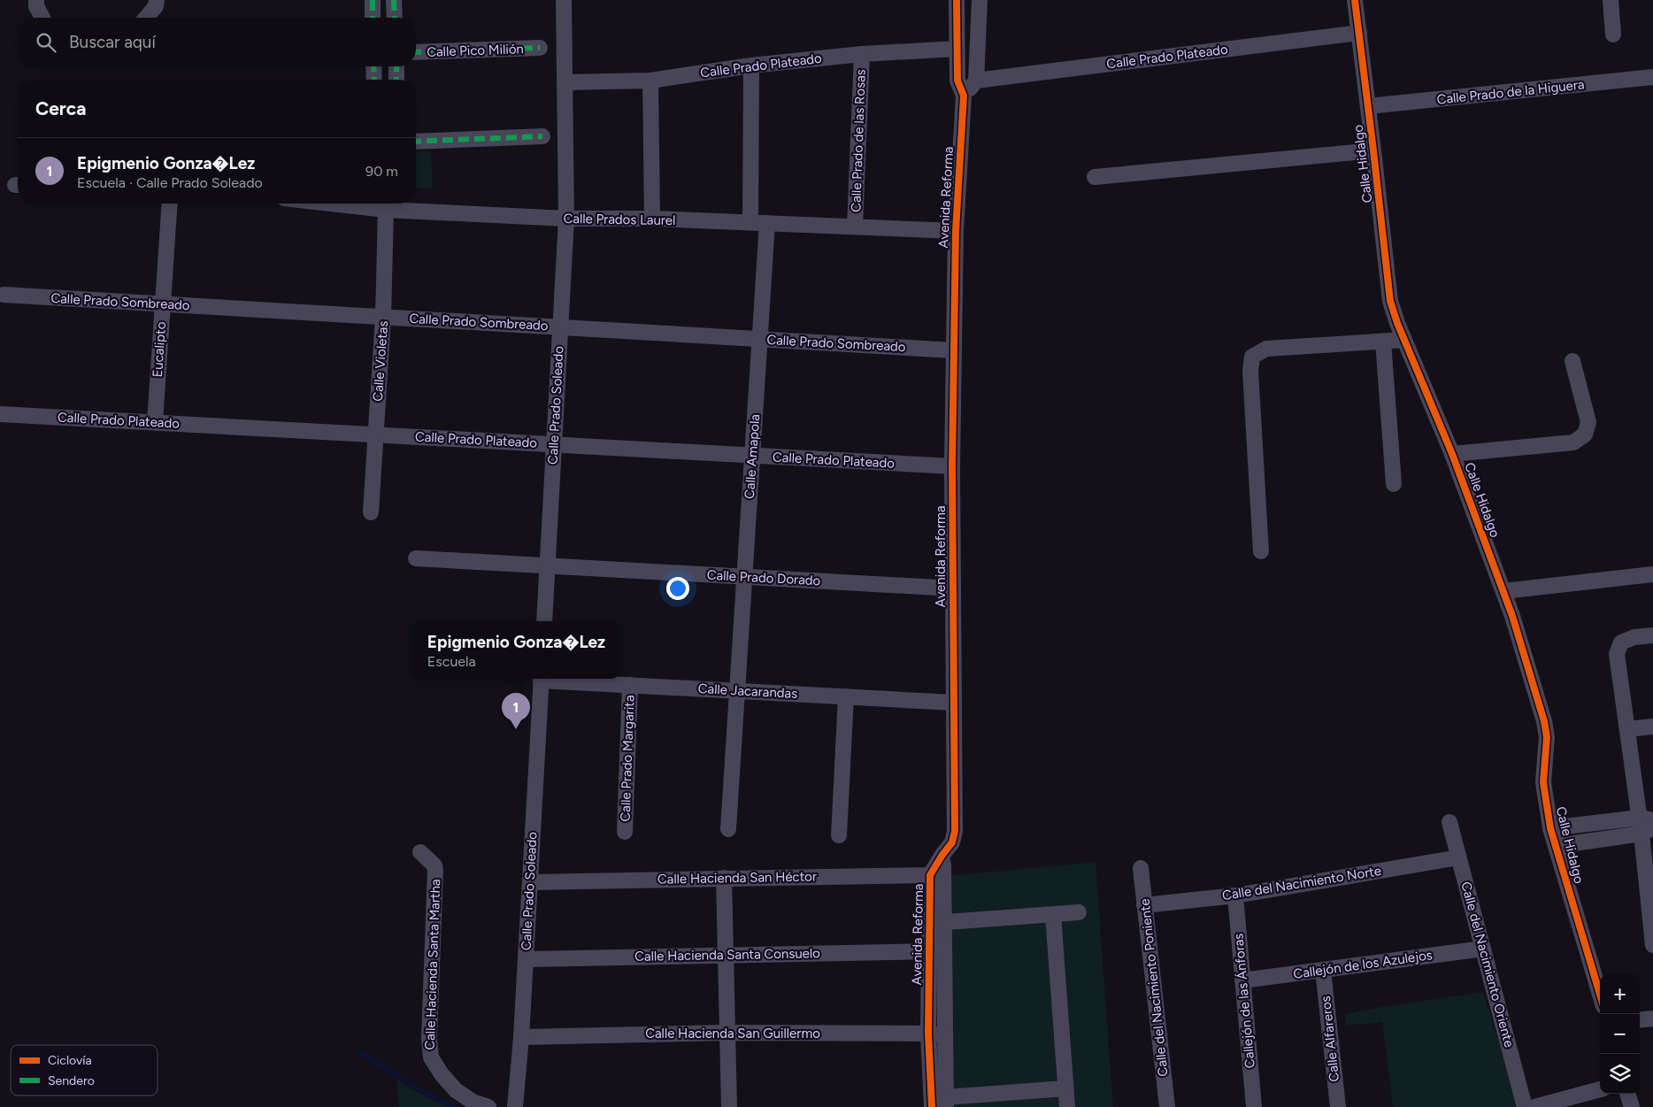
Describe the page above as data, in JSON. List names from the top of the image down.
{
  "streets": {
    "street": [
      "Calle Pico Milión",
      "Calle Prado Plateado",
      "Calle Prado de la Higuera",
      "Calle Prado de las Rosas",
      "Calle Hidalgo",
      "Avenida Reforma",
      "Calle Prados Laurel",
      "Calle Prado Sombreado",
      "Eucalipto",
      "Calle Violetas",
      "Calle Prado Soleado",
      "Calle Amapola",
      "Calle Prado Dorado",
      "Calle Jacarandas",
      "Calle Prado Margarita",
      "Calle Hacienda San Héctor",
      "Calle del Nacimiento Norte",
      "Calle Hacienda Santa Consuelo",
      "Calle Hacienda Santa Martha",
      "Callejón de los Azulejos",
      "Calle del Nacimiento Oriente",
      "Calle del Nacimiento Poniente",
      "Callejón de las Ánforas",
      "Calle Hacienda San Guillermo",
      "Calle Alfareros"
    ]
  },
  "crossings": [
    ["Calle Prado Plateado", "Calle Prado de las Rosas"],
    ["Calle Prado Plateado", "Calle Hidalgo"],
    ["Calle Prado Plateado", "Avenida Reforma"],
    ["Calle Prado Plateado", "Eucalipto"],
    ["Calle Prado Plateado", "Calle Violetas"],
    ["Calle Prado Plateado", "Calle Prado Soleado"],
    ["Calle Prado Plateado", "Calle Amapola"],
    ["Calle Prado de la Higuera", "Calle Hidalgo"],
    ["Calle Prado de las Rosas", "Calle Prados Laurel"],
    ["Avenida Reforma", "Calle Prados Laurel"],
    ["Avenida Reforma", "Calle Prado Sombreado"],
    ["Avenida Reforma", "Calle Prado Dorado"],
    ["Avenida Reforma", "Calle Jacarandas"],
    ["Avenida Reforma", "Calle Hacienda San Héctor"],
    ["Avenida Reforma", "Calle Hacienda Santa Consuelo"],
    ["Avenida Reforma", "Calle Hacienda San Guillermo"],
    ["Calle Prados Laurel", "Calle Violetas"],
    ["Calle Prados Laurel", "Calle Prado Soleado"],
    ["Calle Prados Laurel", "Calle Amapola"],
    ["Calle Prado Sombreado", "Eucalipto"],
    ["Calle Prado Sombreado", "Calle Violetas"],
    ["Calle Prado Sombreado", "Calle Prado Soleado"],
    ["Calle Prado Sombreado", "Calle Amapola"],
    ["Calle Prado Soleado", "Calle Prado Dorado"],
    ["Calle Prado Soleado", "Calle Hacienda San Héctor"],
    ["Calle Prado Soleado", "Calle Hacienda Santa Consuelo"],
    ["Calle Prado Soleado", "Calle Hacienda San Guillermo"],
    ["Calle Amapola", "Calle Prado Dorado"],
    ["Calle Amapola", "Calle Jacarandas"],
    ["Calle Jacarandas", "Calle Prado Margarita"],
    ["Calle del Nacimiento Norte", "Calle del Nacimiento Oriente"],
    ["Calle del Nacimiento Norte", "Calle del Nacimiento Poniente"],
    ["Calle del Nacimiento Norte", "Callejón de las Ánforas"],
    ["Callejón de los Azulejos", "Calle del Nacimiento Oriente"],
    ["Callejón de los Azulejos", "Callejón de las Ánforas"],
    ["Callejón de los Azulejos", "Calle Alfareros"]
  ],
  "legend": ["Ciclovía", "Sendero"],
  "page": {
    "search": "Buscar aquí",
    "heading": "Cerca",
    "list": [
      {
        "mark": "1",
        "name": "Epigmenio Gonza�Lez",
        "note": "Escuela · Calle Prado Soleado",
        "value": "90 m"
      }
    ],
    "popup": ["Epigmenio Gonza�Lez", "Escuela"],
    "pins": "1",
    "map_buttons": ["+", "−"]
  }
}
